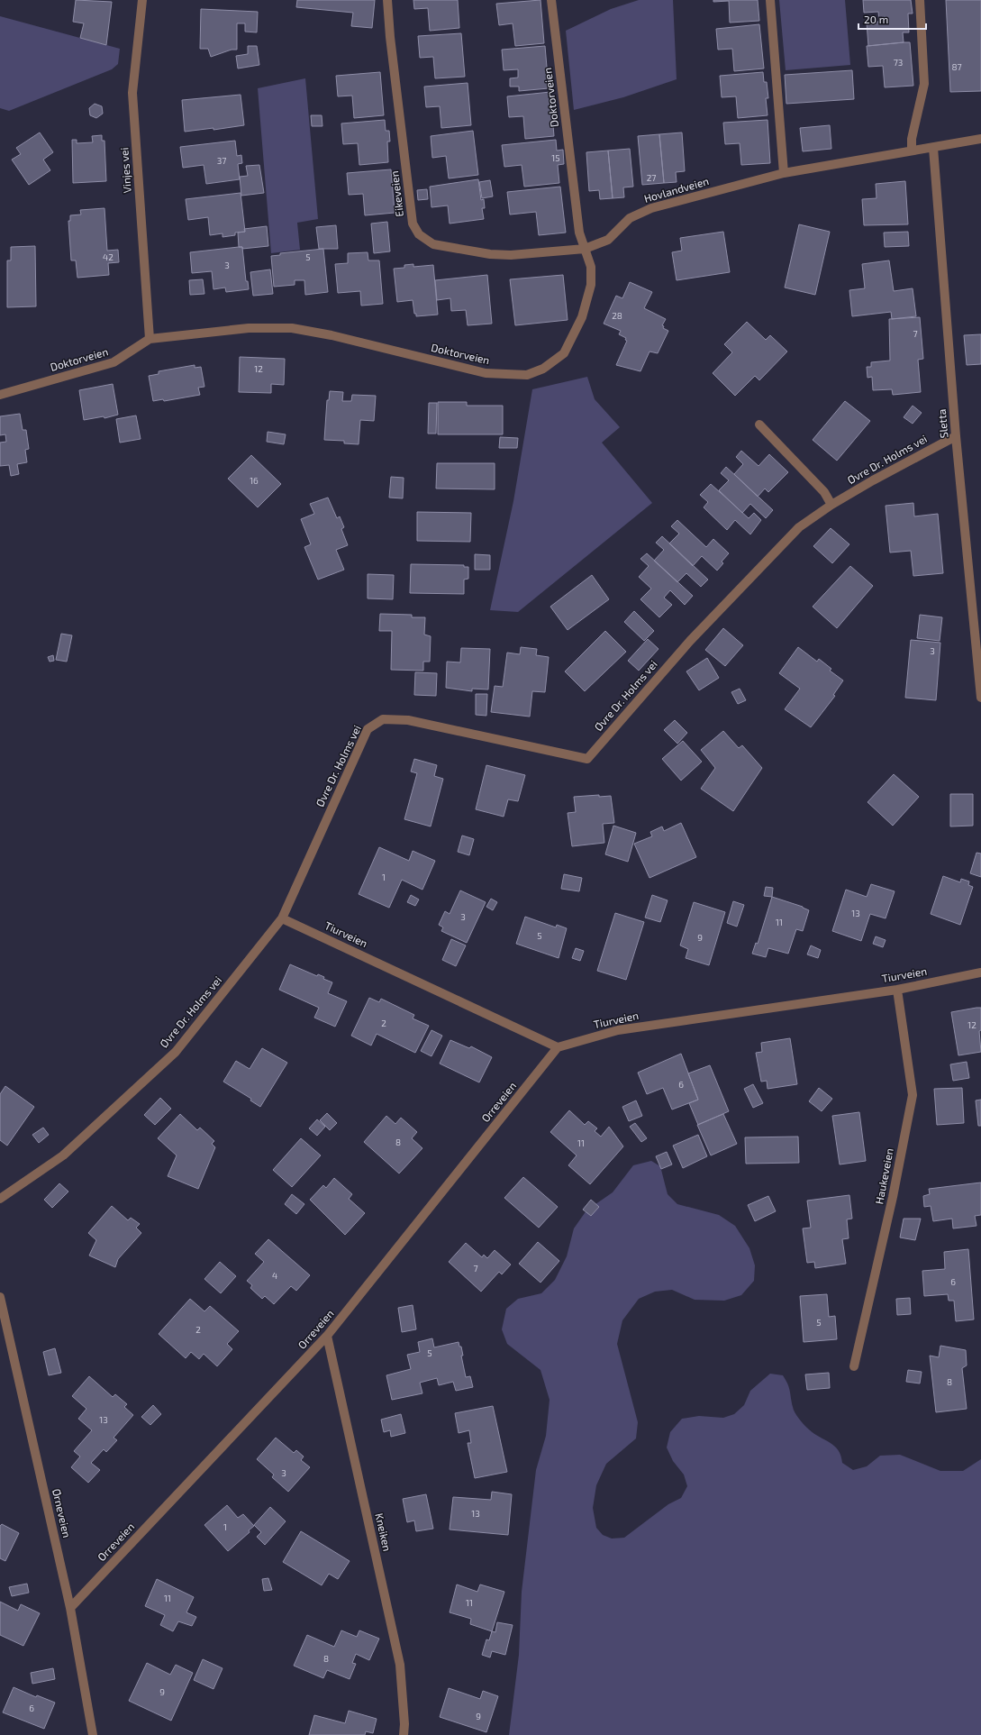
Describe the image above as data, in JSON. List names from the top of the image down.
{
  "streets": {
    "street": [
      "Doktorveien",
      "Vinjes vei",
      "Hovlandveien",
      "Eikeveien",
      "Sletta",
      "Øvre Dr. Holms vei",
      "Tiurveien",
      "Orreveien",
      "Haukeveien",
      "Ørneveien",
      "Kneiken"
    ]
  },
  "crossings": [
    ["Doktorveien", "Vinjes vei"],
    ["Doktorveien", "Hovlandveien"],
    ["Doktorveien", "Eikeveien"],
    ["Hovlandveien", "Eikeveien"],
    ["Hovlandveien", "Sletta"],
    ["Sletta", "Øvre Dr. Holms vei"],
    ["Øvre Dr. Holms vei", "Tiurveien"],
    ["Tiurveien", "Orreveien"],
    ["Tiurveien", "Haukeveien"],
    ["Orreveien", "Ørneveien"],
    ["Orreveien", "Kneiken"]
  ],
  "house_numbers": [
    "73",
    "87",
    "15",
    "37",
    "27",
    "42",
    "5",
    "3",
    "28",
    "7",
    "12",
    "16",
    "3",
    "1",
    "13",
    "3",
    "11",
    "5",
    "9",
    "2",
    "12",
    "6",
    "8",
    "11",
    "7",
    "4",
    "6",
    "5",
    "2",
    "5",
    "8",
    "13",
    "3",
    "13",
    "1",
    "11",
    "11",
    "8",
    "9",
    "6",
    "9"
  ],
  "scale_bar": "20 m"
}
